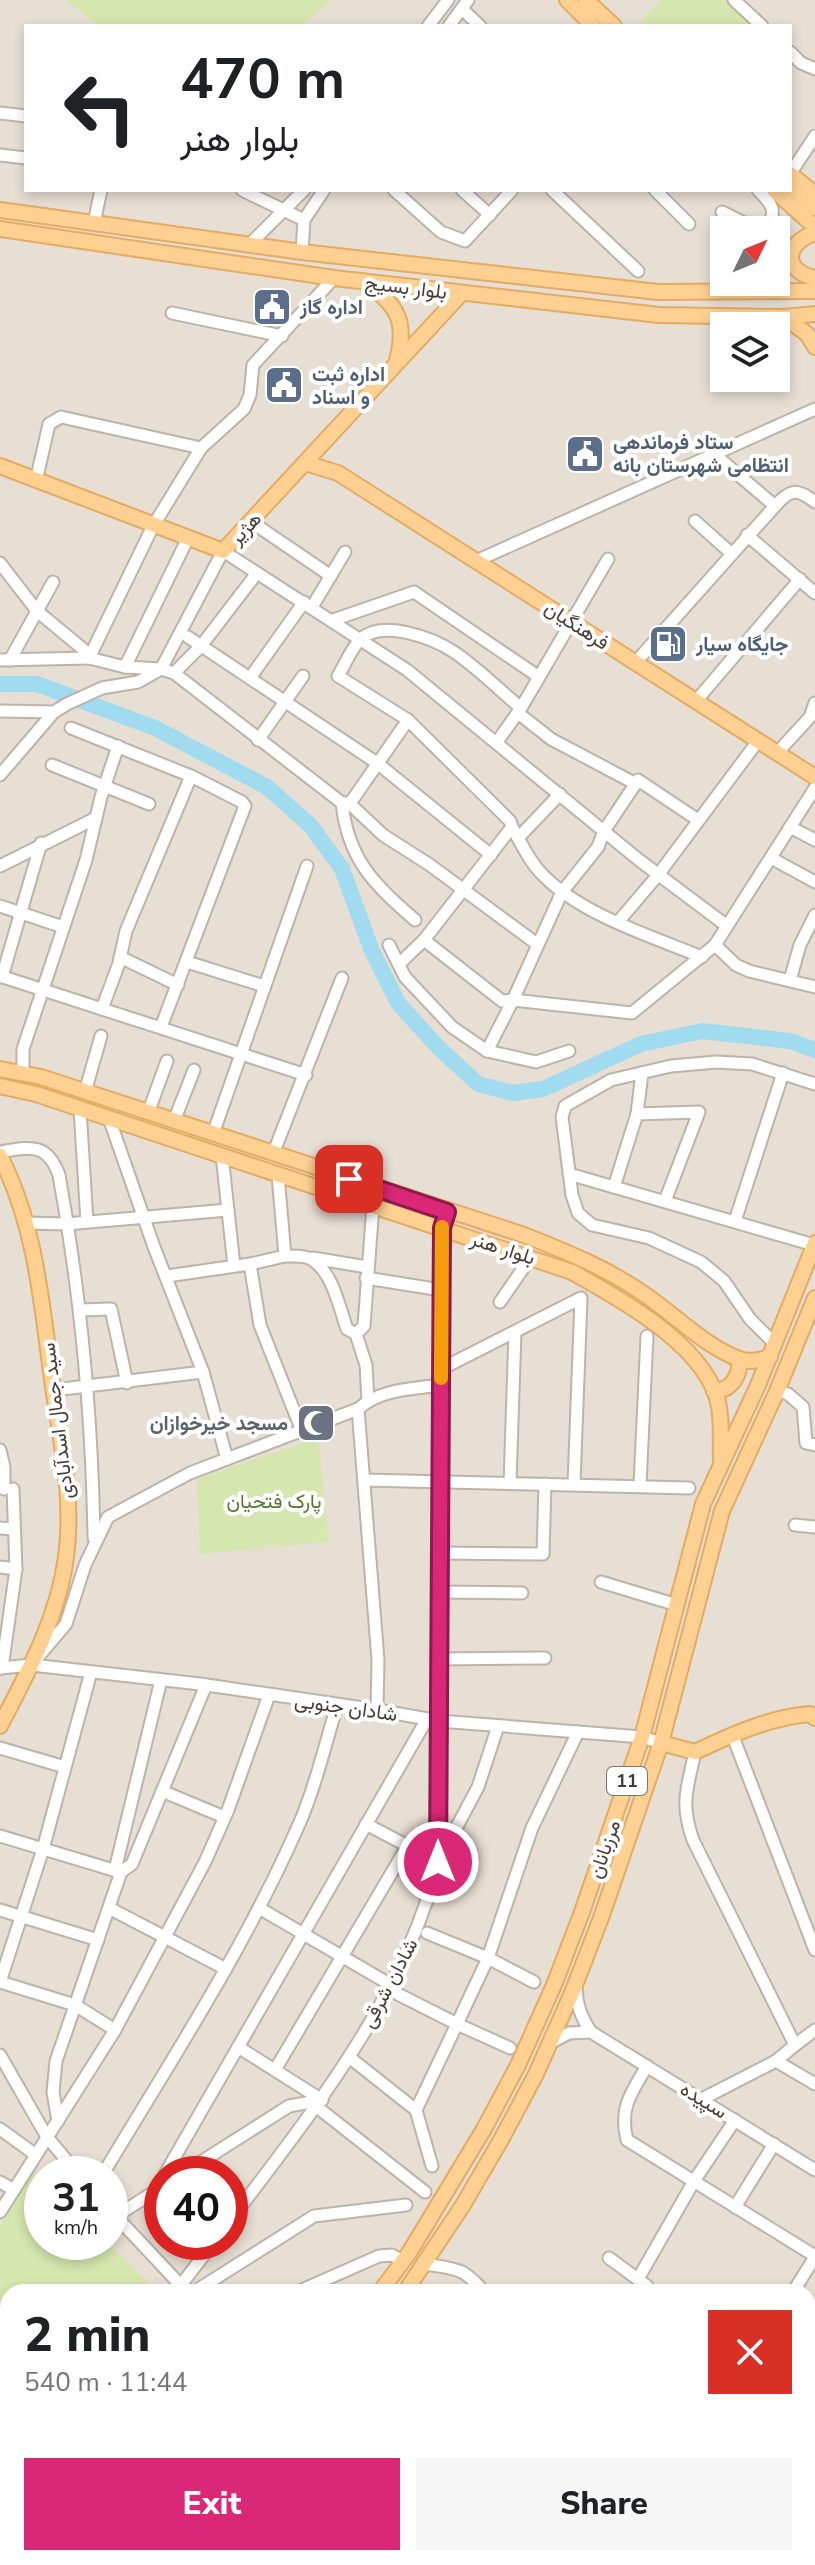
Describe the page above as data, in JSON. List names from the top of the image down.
{
  "streets": {
    "main road": [
      "بلوار بسیج",
      "هژیر",
      "فرهنگیان",
      "بلوار هنر",
      "سید جمال اسدآبادی",
      "11",
      "مرزبانان"
    ],
    "street": ["شادان جنوبی", "شادان شرقی", "سپیده"]
  },
  "crossings": [
    ["بلوار بسیج", "هژیر"],
    ["هژیر", "فرهنگیان"],
    ["بلوار هنر", "مرزبانان"],
    ["بلوار هنر", "شادان شرقی"],
    ["سید جمال اسدآبادی", "شادان جنوبی"],
    ["شادان جنوبی", "مرزبانان"],
    ["شادان جنوبی", "شادان شرقی"]
  ],
  "parks": ["پارک فتحیان"],
  "places": {
    "public building": ["اداره گاز", "اداره ثبت و اسناد", "ستاد فرماندهی انتظامی شهرستان بانه"],
    "fuel station": ["جایگاه سیار"],
    "mosque": ["مسجد خیرخوازان"]
  },
  "north": "top right",
  "page": {
    "turn": ["470 m", "بلوار هنر"],
    "speed": "31 km/h",
    "limit": "40",
    "heading": ["2 min", "540 m · 11:44"],
    "buttons": ["Exit", "Share"]
  }
}
